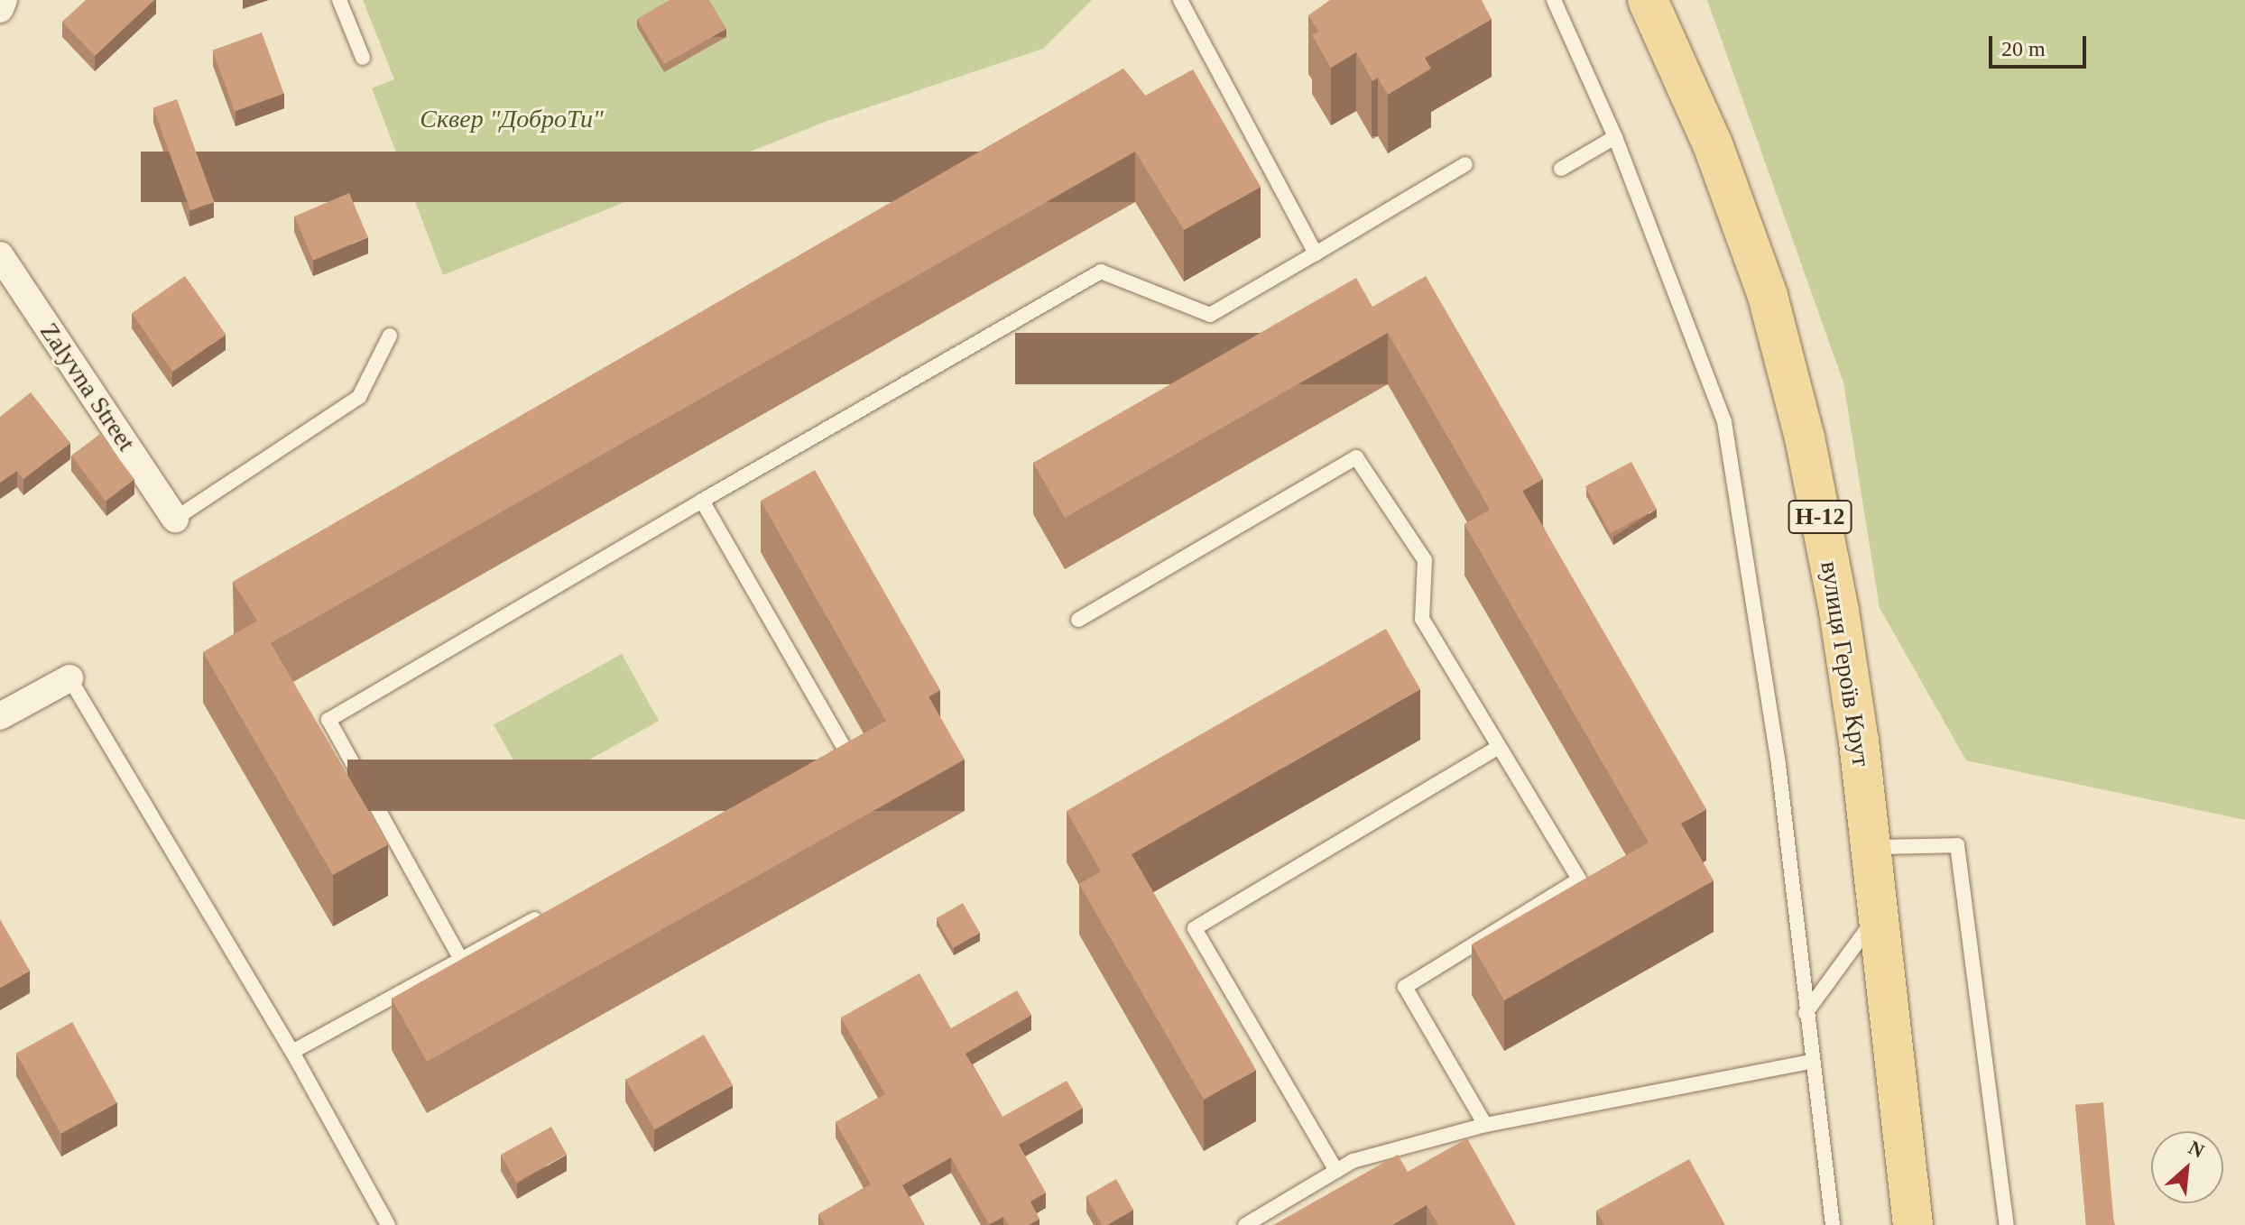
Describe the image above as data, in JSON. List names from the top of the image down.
{
  "streets": {
    "main road": ["Н-12", "вулиця Героїв Крут"],
    "street": ["Zalyvna Street"]
  },
  "parks": ["Сквер \"ДоброТи\""],
  "scale_bar": "20 m",
  "north": "top right"
}
